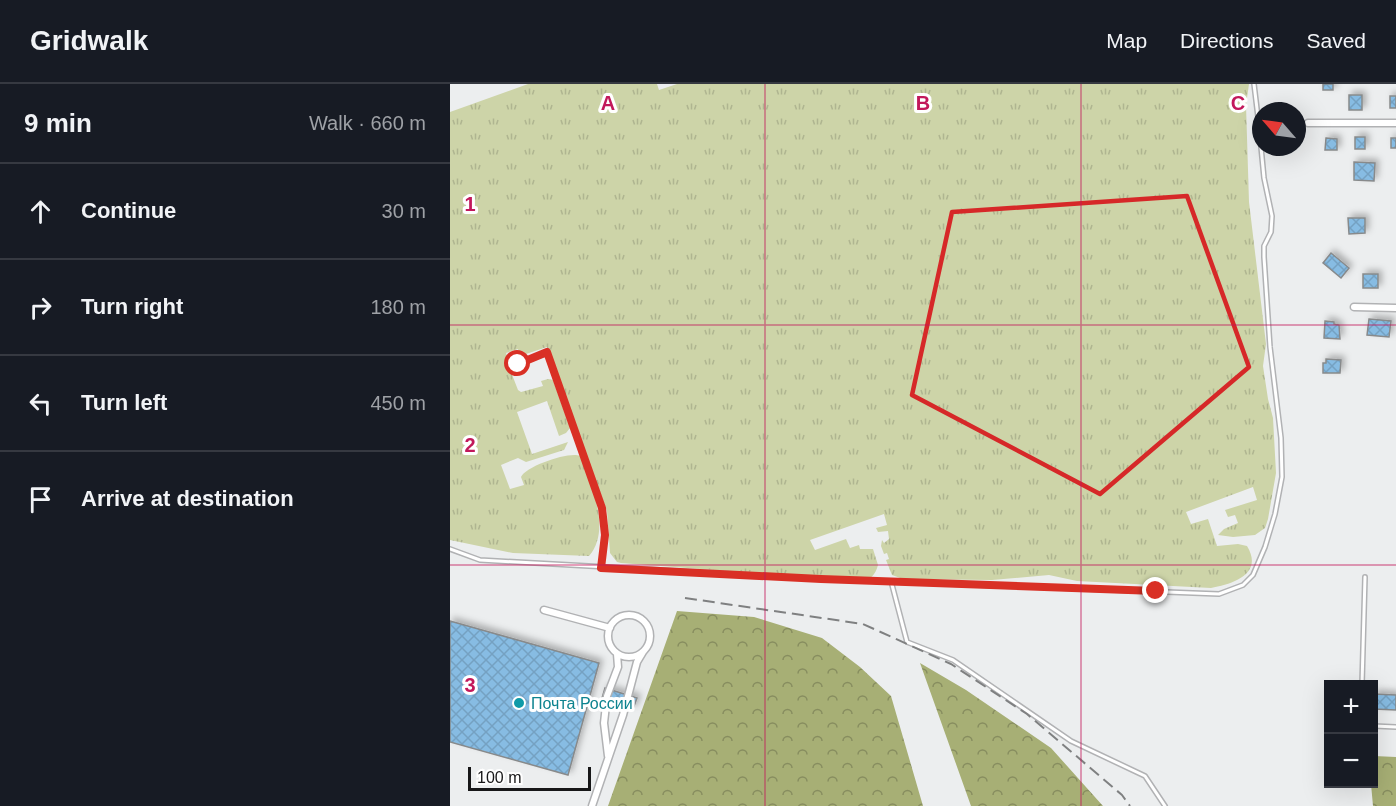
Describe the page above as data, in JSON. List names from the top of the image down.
{
  "places": ["Почта России"],
  "scale_bar": "100 m",
  "north": "top left",
  "page": {
    "header": "Gridwalk",
    "nav": ["Map", "Directions", "Saved"],
    "heading": ["9 min", "Walk · 660 m"],
    "list": [
      ["Continue", "30 m"],
      ["Turn right", "180 m"],
      ["Turn left", "450 m"],
      "Arrive at destination"
    ],
    "map_buttons": ["+", "−"],
    "scale": "100 m"
  },
  "grid": {
    "columns": ["A", "B", "C"],
    "rows": ["1", "2", "3"]
  }
}
